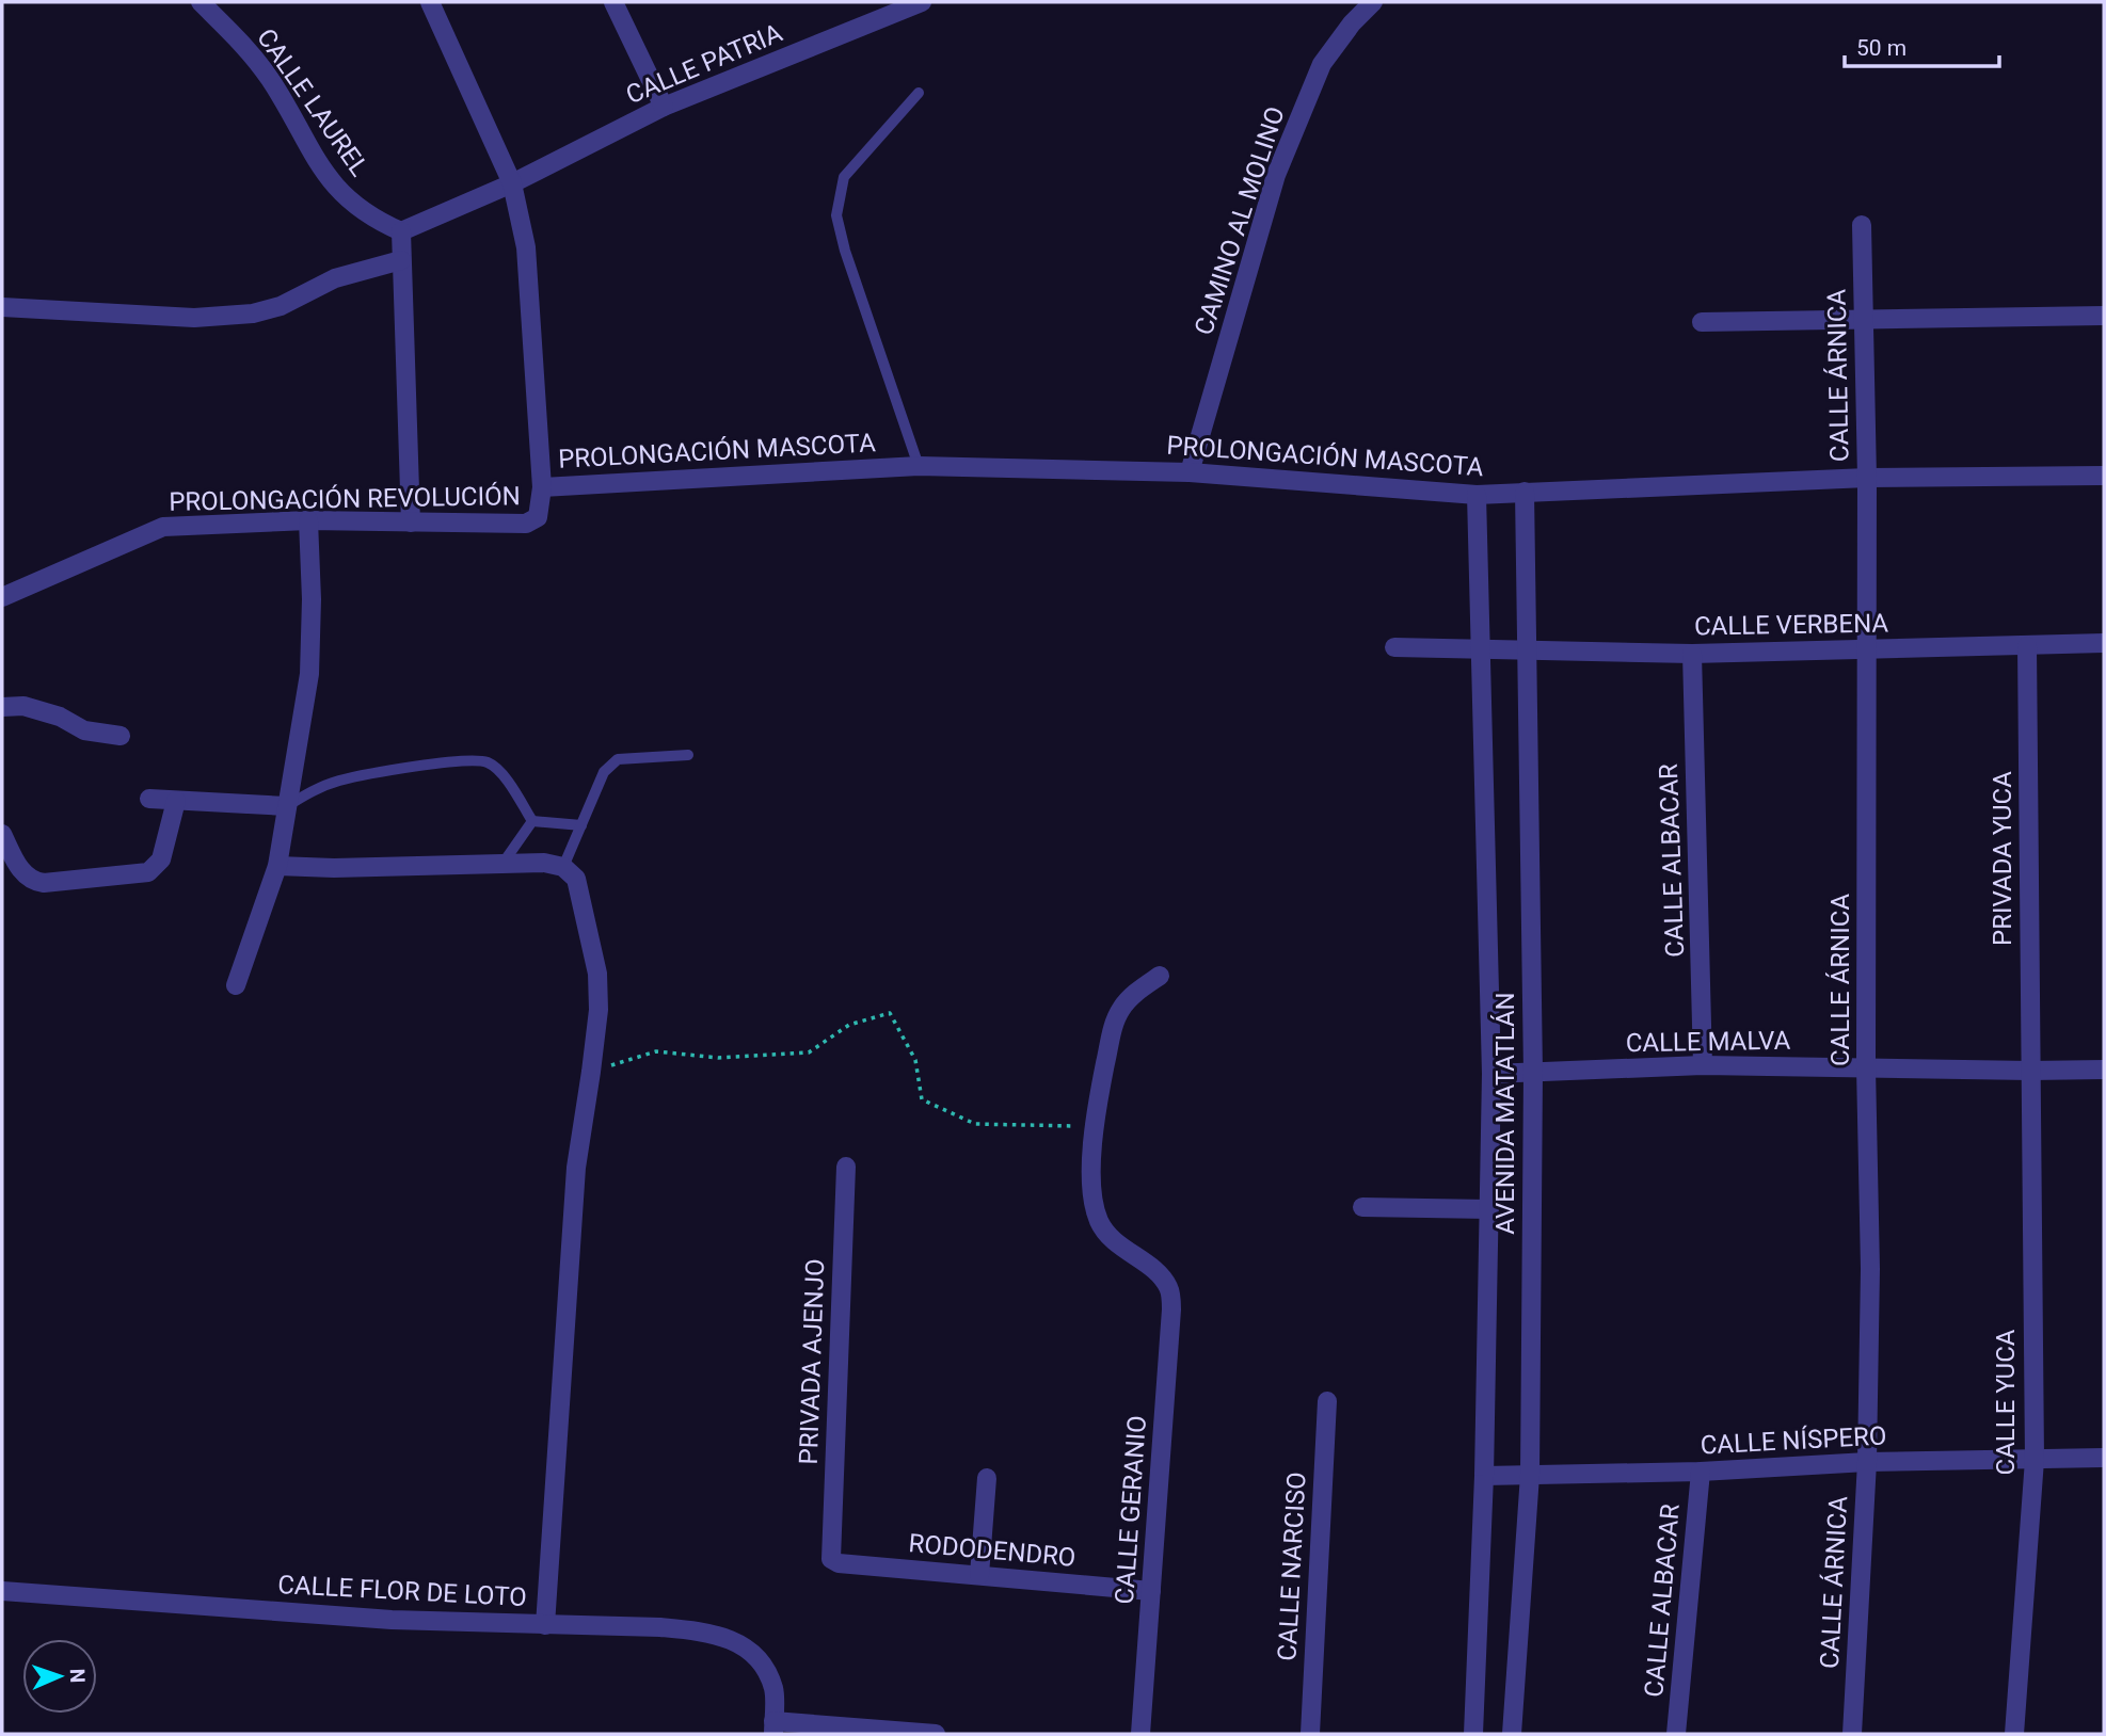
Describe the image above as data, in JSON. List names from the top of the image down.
{
  "streets": {
    "street": [
      "CALLE PATRIA",
      "CALLE LAUREL",
      "CAMINO AL MOLINO",
      "CALLE ÁRNICA",
      "PROLONGACIÓN MASCOTA",
      "PROLONGACIÓN REVOLUCIÓN",
      "CALLE VERBENA",
      "PRIVADA YUCA",
      "CALLE ALBACAR",
      "CALLE MALVA",
      "AVENIDA MATATLÁN",
      "PRIVADA AJENJO",
      "CALLE YUCA",
      "CALLE NÍSPERO",
      "CALLE GERANIO",
      "RODODENDRO",
      "CALLE NARCISO",
      "CALLE FLOR DE LOTO"
    ]
  },
  "crossings": [
    ["CAMINO AL MOLINO", "PROLONGACIÓN MASCOTA"],
    ["CALLE ÁRNICA", "PROLONGACIÓN MASCOTA"],
    ["CALLE ÁRNICA", "CALLE VERBENA"],
    ["CALLE ÁRNICA", "CALLE MALVA"],
    ["CALLE ÁRNICA", "CALLE NÍSPERO"],
    ["PROLONGACIÓN MASCOTA", "PROLONGACIÓN REVOLUCIÓN"],
    ["PROLONGACIÓN MASCOTA", "AVENIDA MATATLÁN"],
    ["CALLE VERBENA", "PRIVADA YUCA"],
    ["CALLE VERBENA", "CALLE ALBACAR"],
    ["CALLE VERBENA", "AVENIDA MATATLÁN"],
    ["PRIVADA YUCA", "CALLE MALVA"],
    ["PRIVADA YUCA", "CALLE YUCA"],
    ["CALLE ALBACAR", "CALLE MALVA"],
    ["CALLE ALBACAR", "CALLE NÍSPERO"],
    ["CALLE MALVA", "AVENIDA MATATLÁN"],
    ["CALLE MALVA", "CALLE YUCA"],
    ["AVENIDA MATATLÁN", "CALLE NÍSPERO"],
    ["PRIVADA AJENJO", "RODODENDRO"],
    ["CALLE YUCA", "CALLE NÍSPERO"],
    ["CALLE GERANIO", "RODODENDRO"]
  ],
  "scale_bar": "50 m",
  "north": "right"
}
